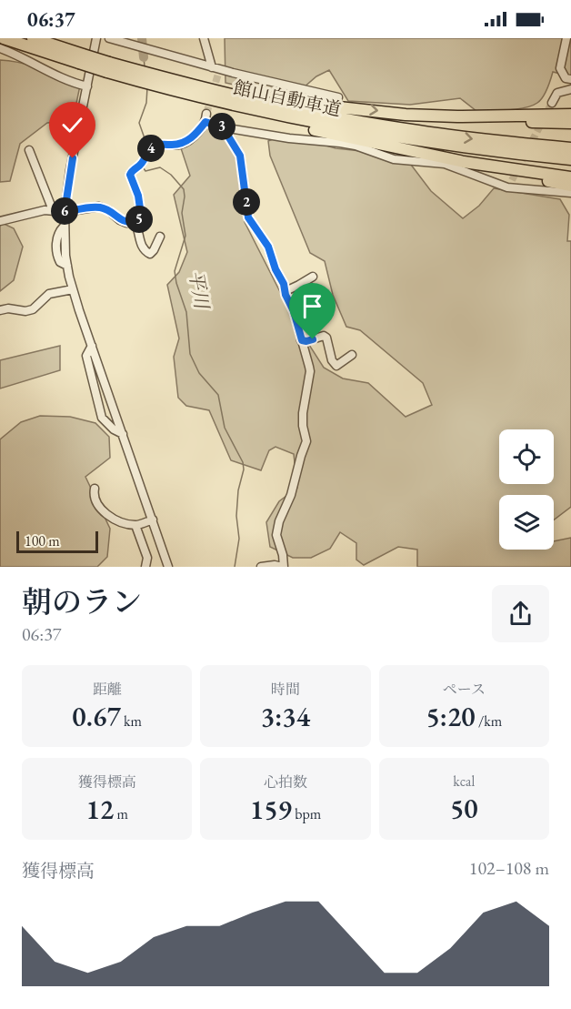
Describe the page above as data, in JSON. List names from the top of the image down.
{
  "streets": {
    "highway": ["館山自動車道"]
  },
  "water": ["平川"],
  "scale_bar": "100 m",
  "page": {
    "status": "06:37",
    "pins": [
      "3",
      "4",
      "2",
      "6",
      "5"
    ],
    "scale": "100 m",
    "heading": ["朝のラン", "06:37"],
    "stats": [
      ["距離", "0.67 km"],
      ["時間", "3:34"],
      ["ペース", "5:20 /km"],
      ["獲得標高", "12 m"],
      ["心拍数", "159 bpm"],
      ["kcal", "50"]
    ],
    "chart": ["獲得標高", "102–108 m"]
  }
}
